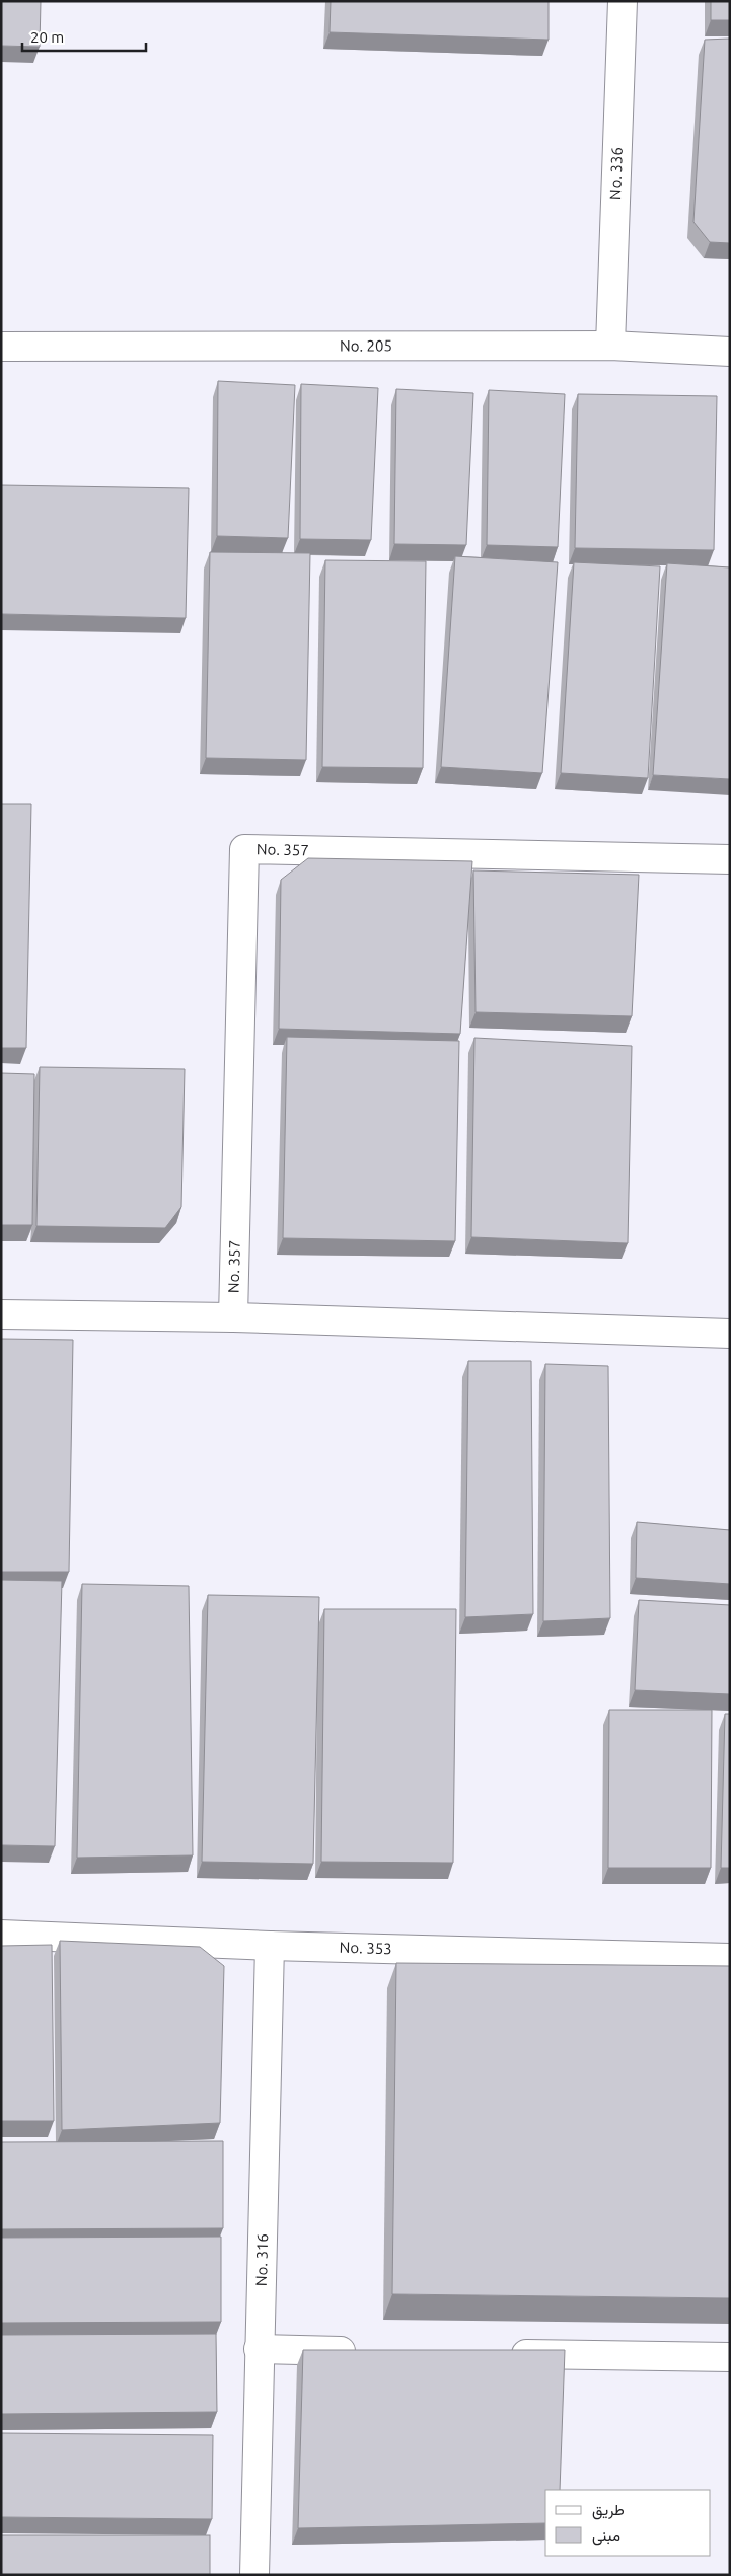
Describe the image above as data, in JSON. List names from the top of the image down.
{
  "streets": {
    "street": [
      "No. 336",
      "No. 205",
      "No. 357",
      "No. 353",
      "No. 316"
    ]
  },
  "crossings": [
    ["No. 336", "No. 205"],
    ["No. 353", "No. 316"]
  ],
  "legend": ["طريق", "مبنى"],
  "scale_bar": "20 m"
}
